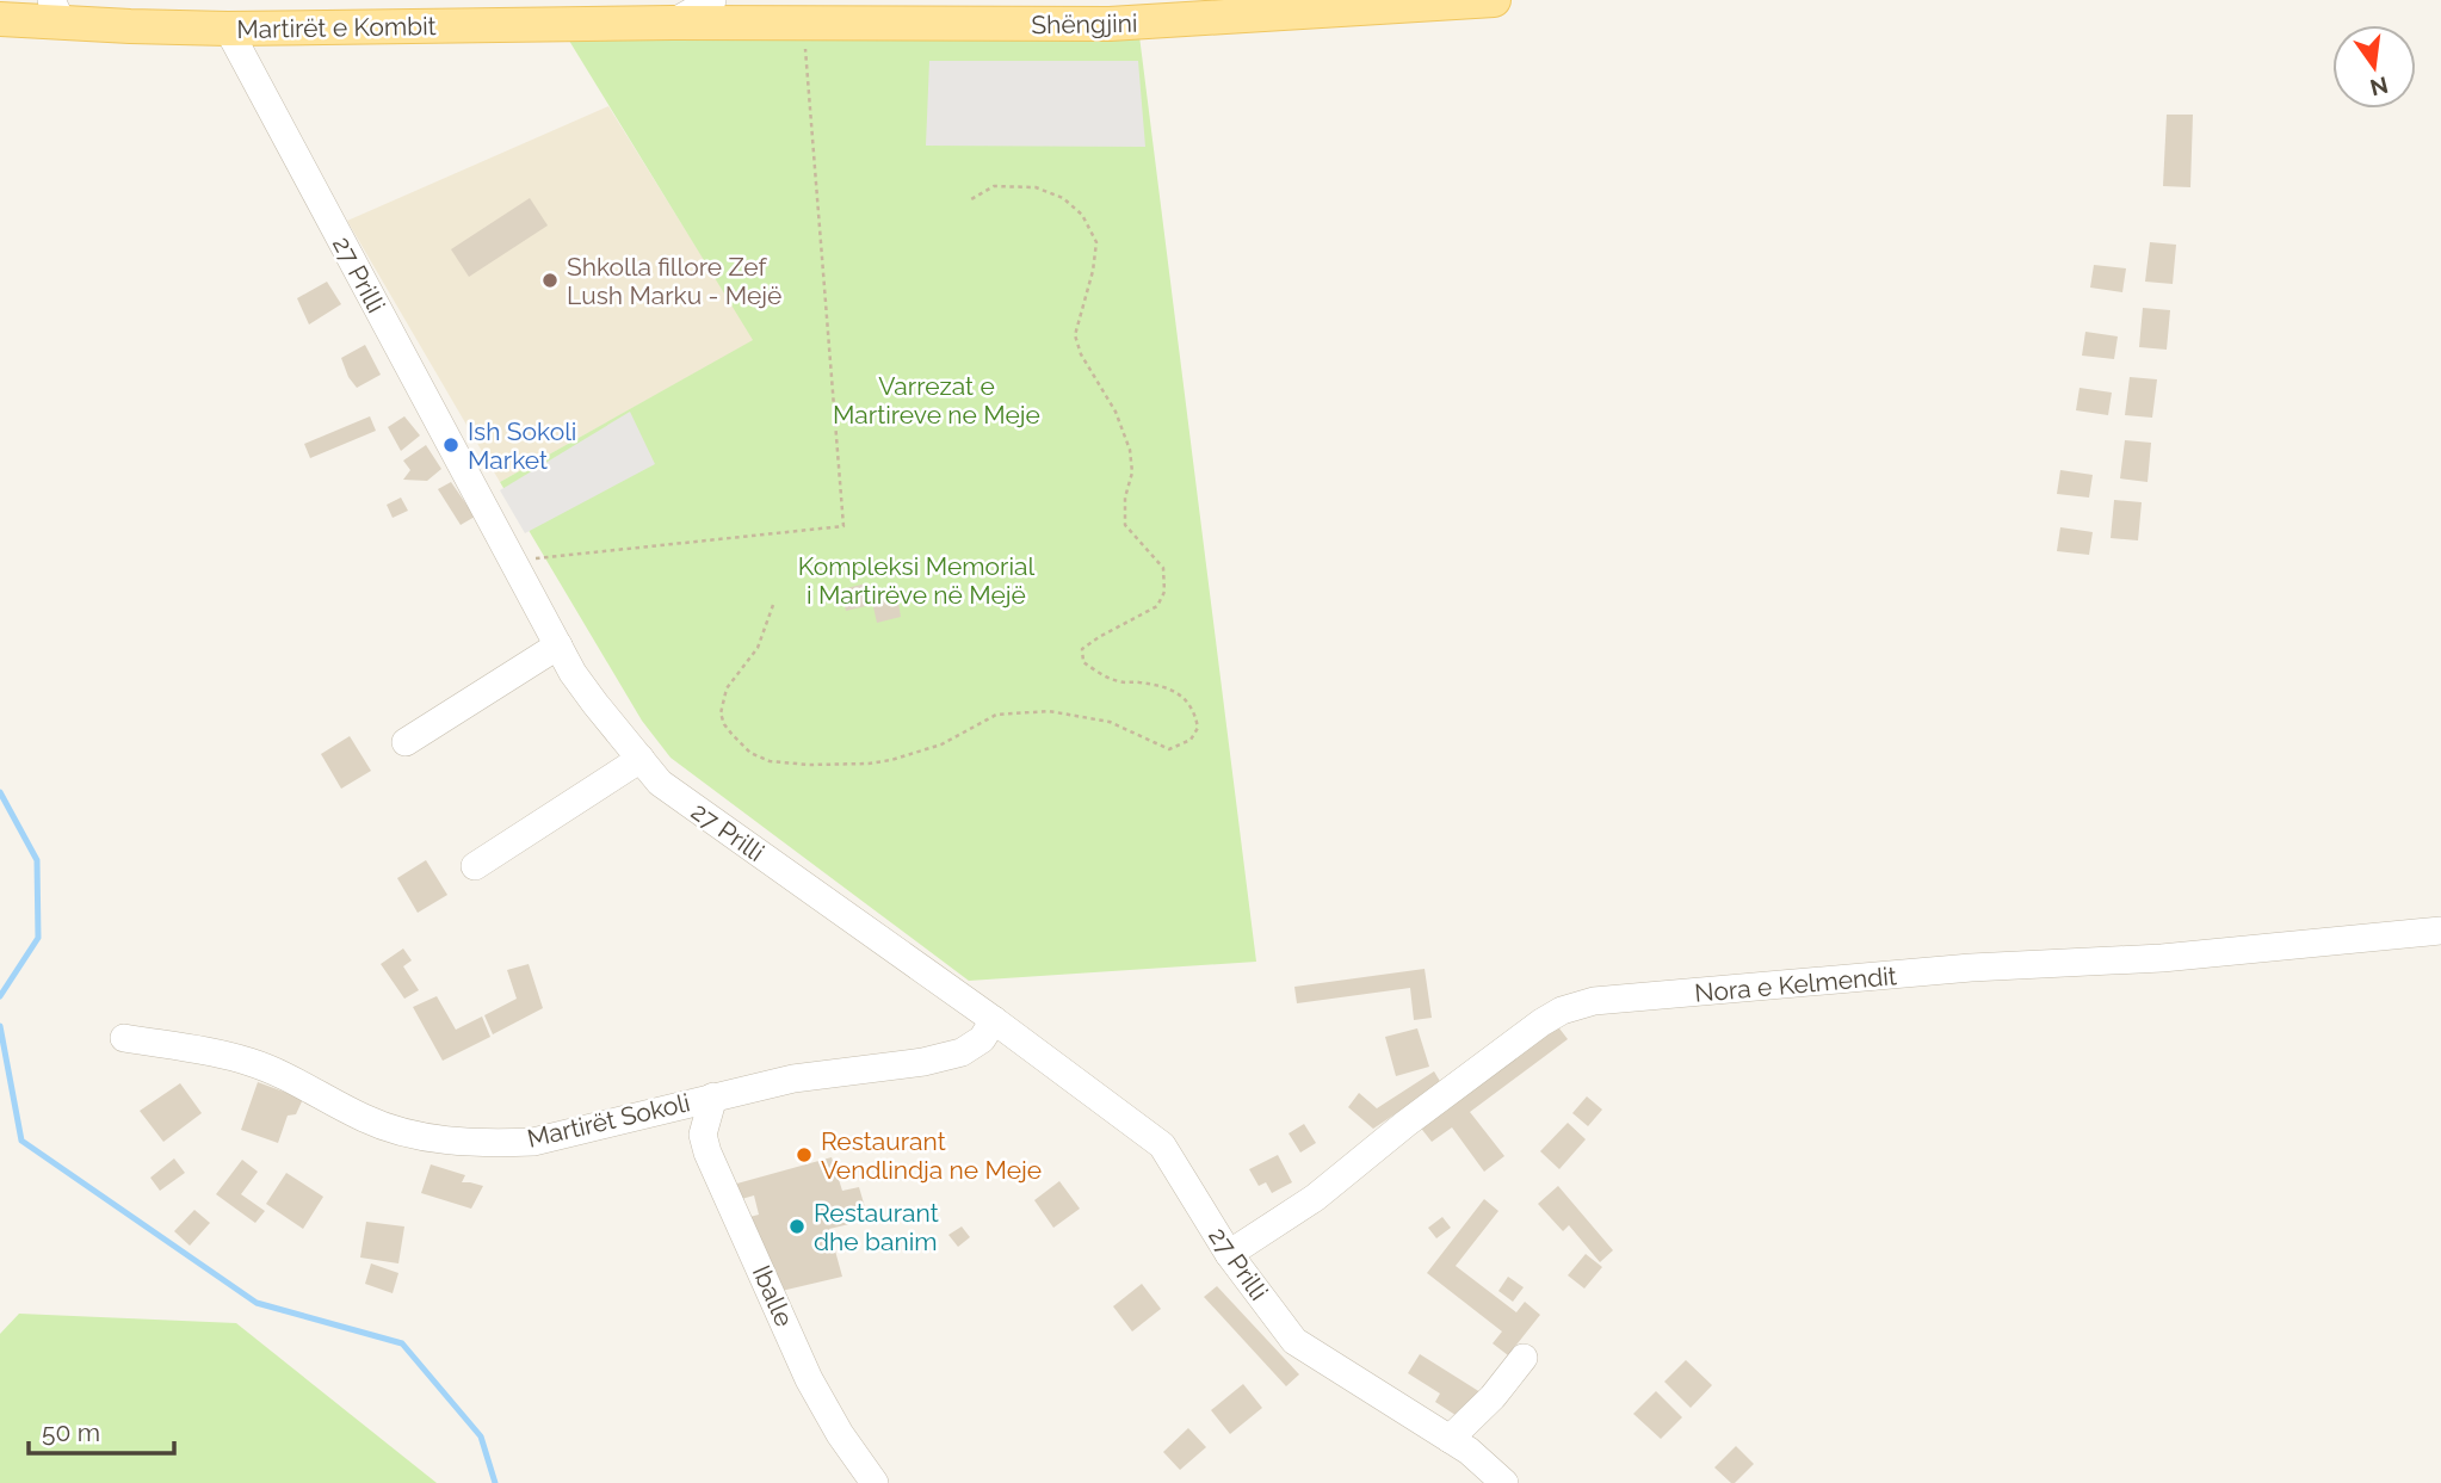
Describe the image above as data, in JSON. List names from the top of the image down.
{
  "streets": {
    "main road": ["Shëngjini", "Martirët e Kombit"],
    "street": [
      "27 Prilli",
      "Nora e Kelmendit",
      "Martirët Sokoli",
      "Iballe"
    ]
  },
  "crossings": [
    ["Shëngjini", "Martirët e Kombit"],
    ["Martirët e Kombit", "27 Prilli"],
    ["27 Prilli", "Nora e Kelmendit"],
    ["27 Prilli", "Martirët Sokoli"],
    ["Martirët Sokoli", "Iballe"]
  ],
  "parks": ["Varrezat e Martireve ne Meje", "Kompleksi Memorial i Martirëve në Mejë"],
  "places": [
    "Shkolla fillore Zef Lush Marku - Mejë",
    "Ish Sokoli Market",
    "Restaurant Vendlindja ne Meje",
    "Restaurant dhe banim"
  ],
  "scale_bar": "50 m",
  "north": "bottom"
}
